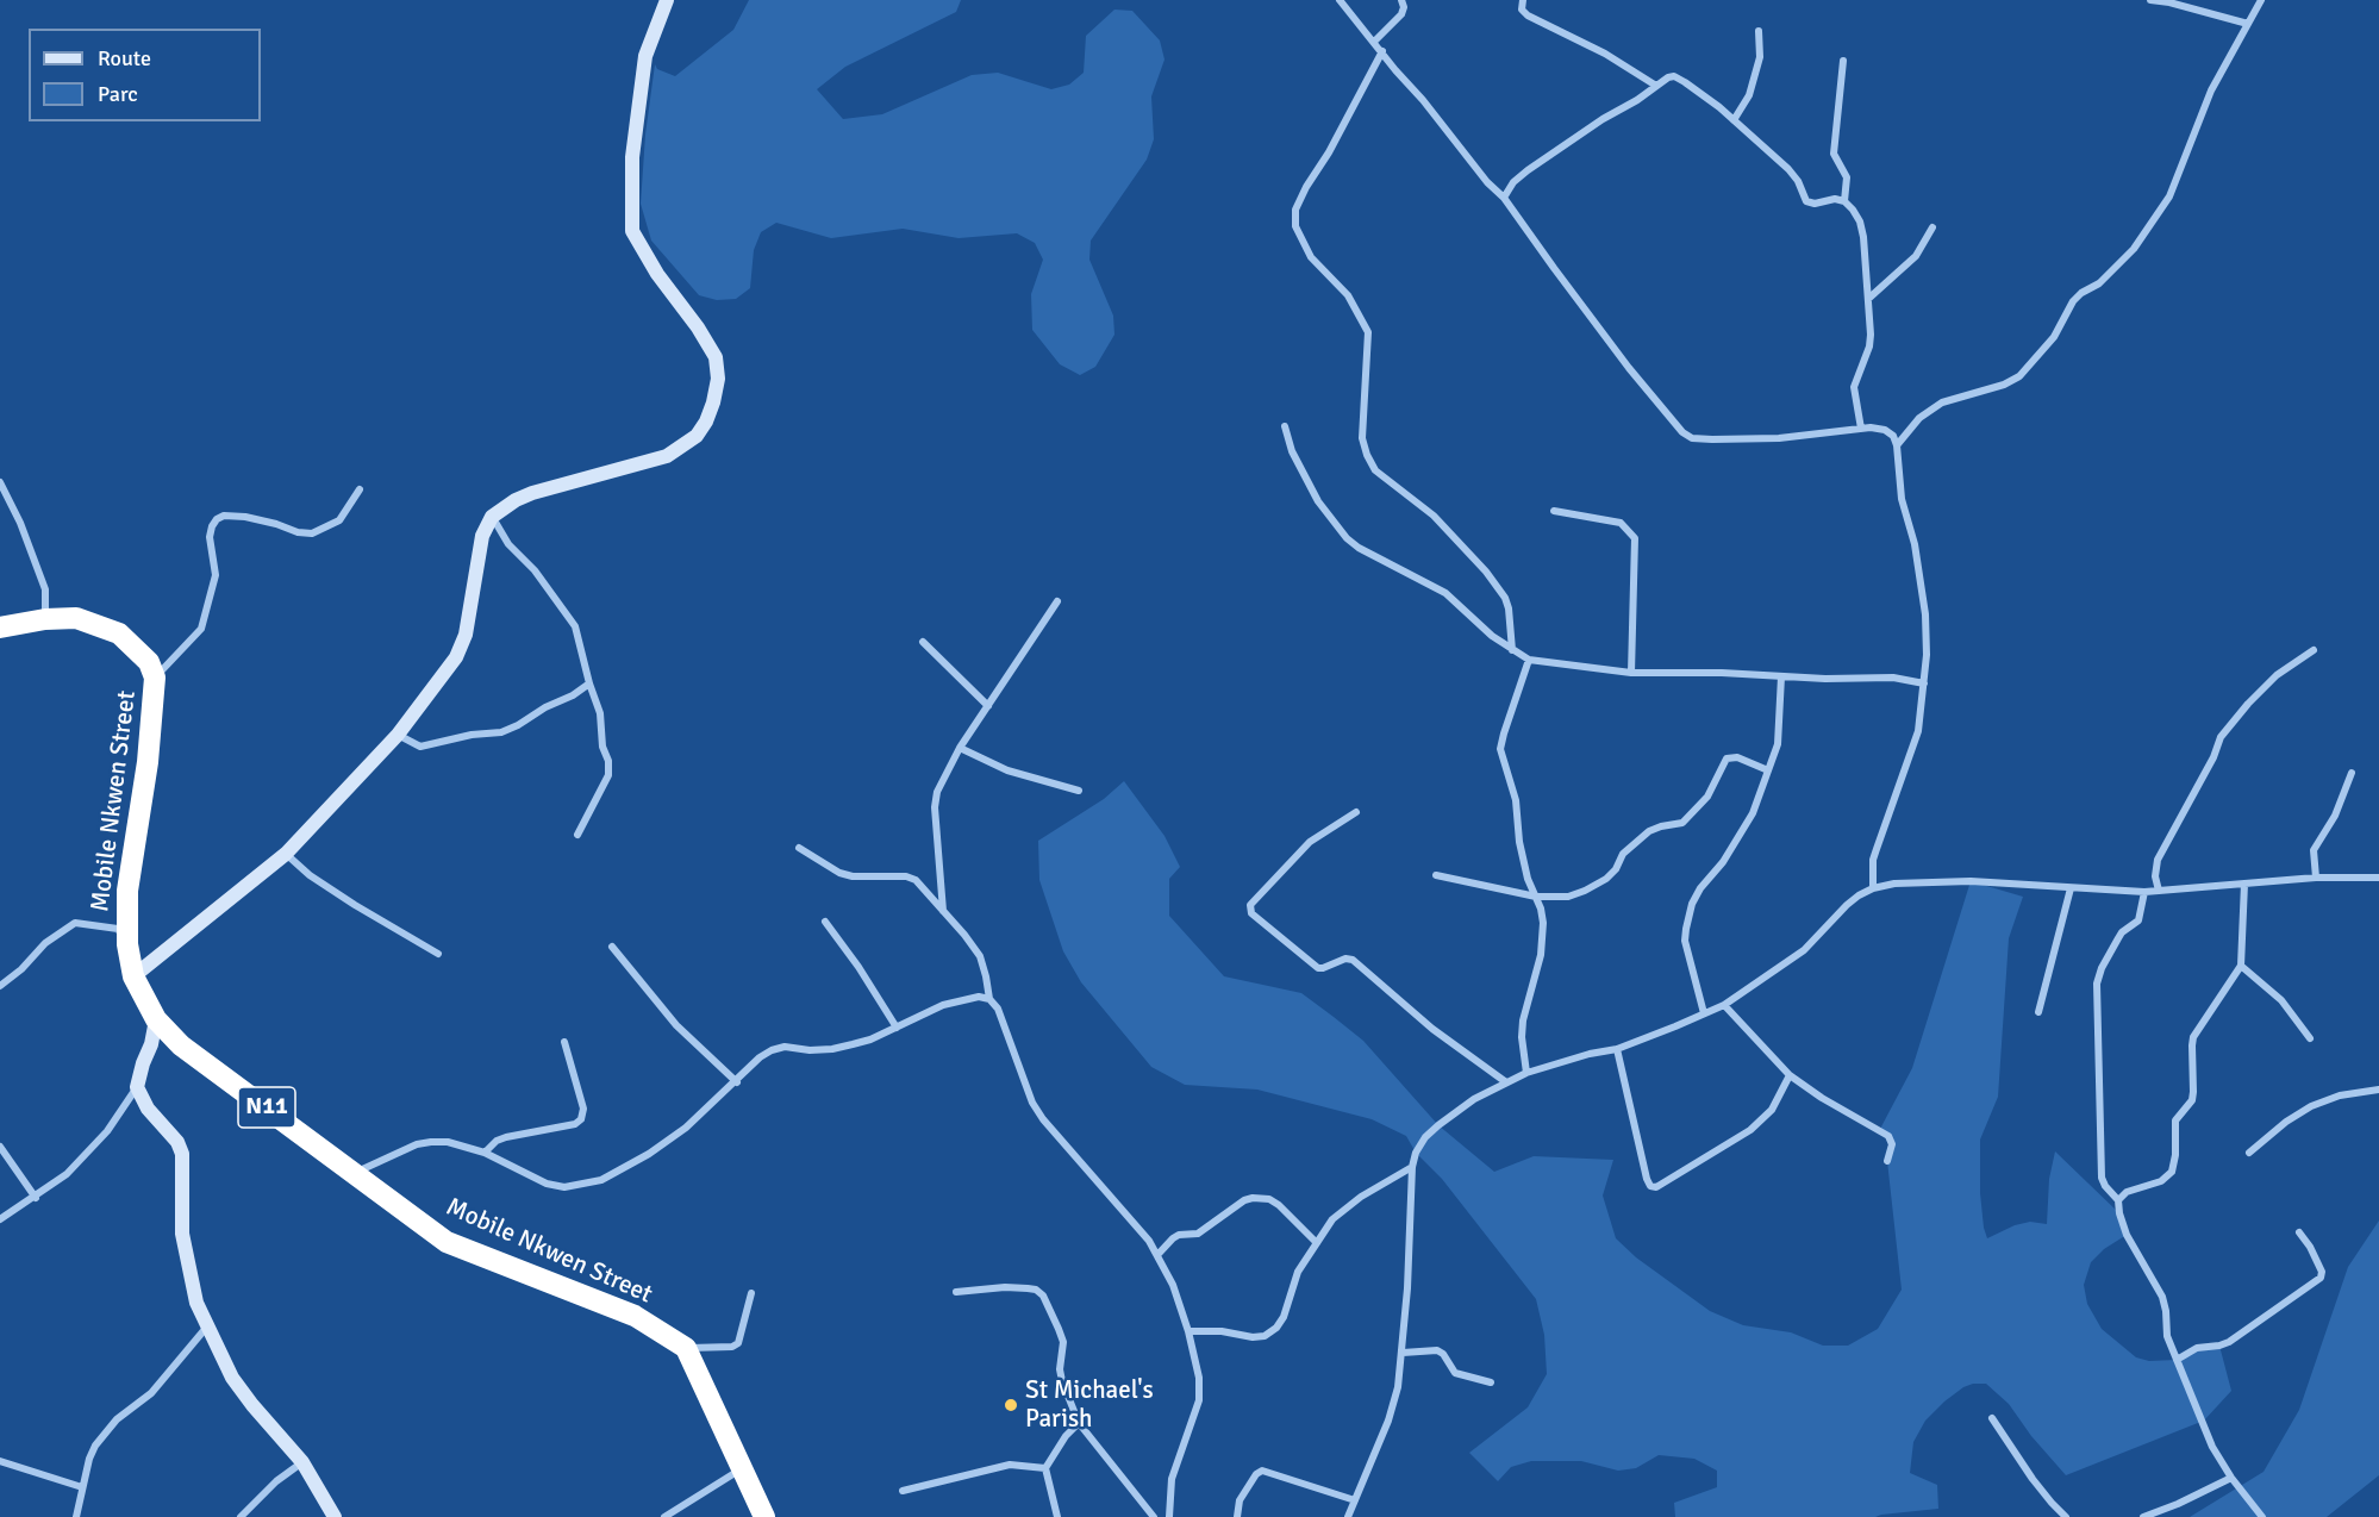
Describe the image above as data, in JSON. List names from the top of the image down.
{
  "streets": {
    "highway": ["Mobile Nkwen Street", "N11"]
  },
  "places": ["St Michael's Parish"],
  "legend": ["Route", "Parc"]
}
